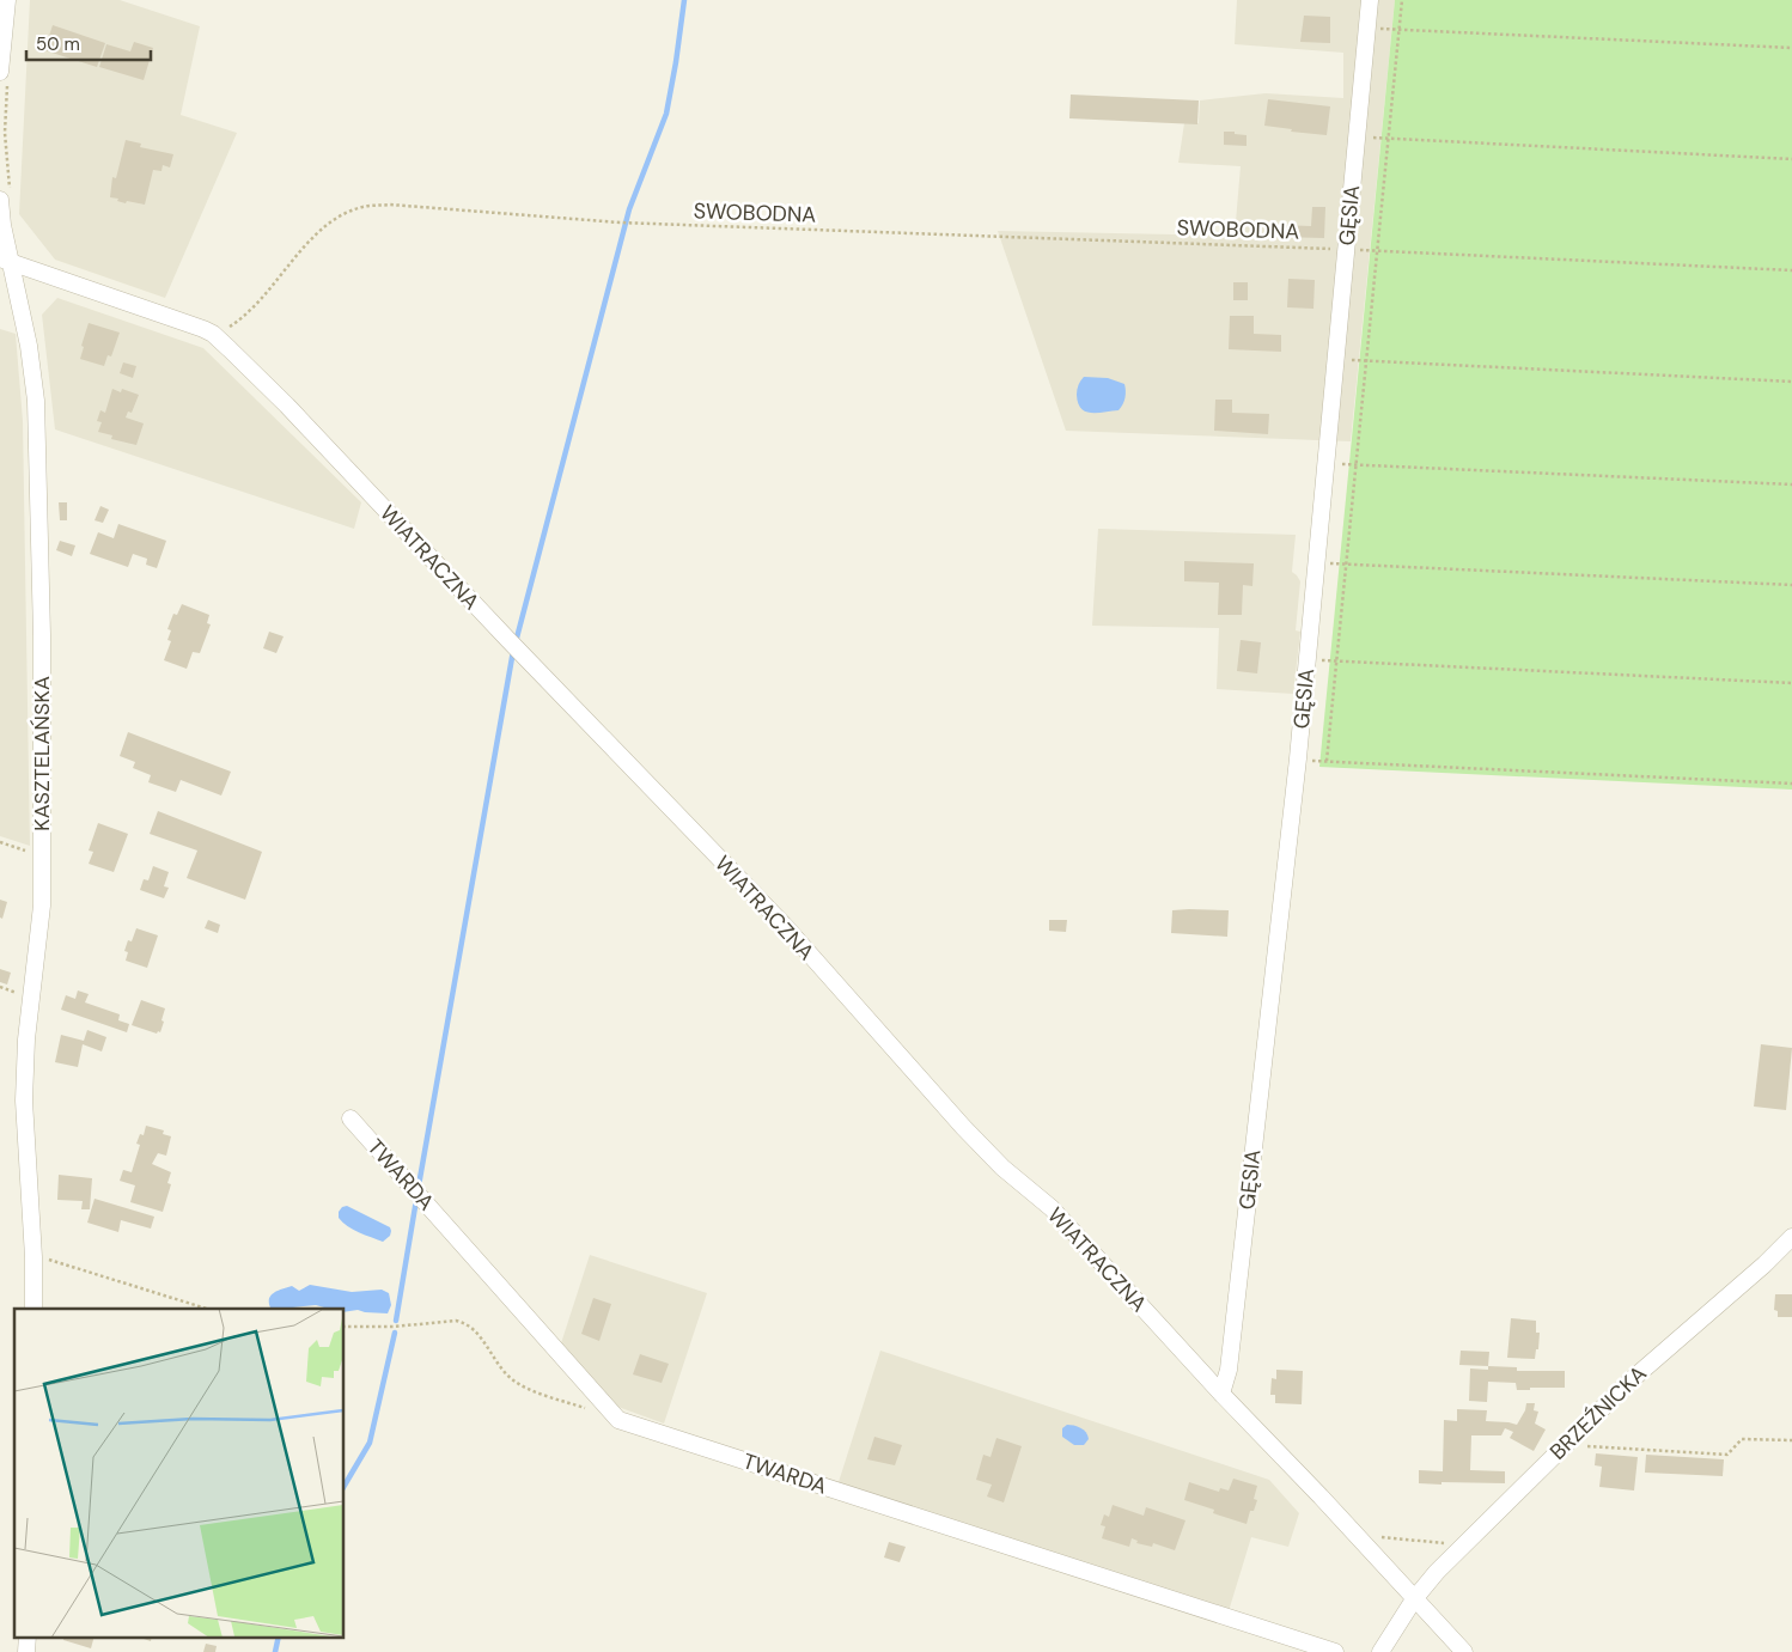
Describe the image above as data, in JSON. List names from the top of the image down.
{
  "streets": {
    "street": [
      "GĘSIA",
      "WIATRACZNA",
      "KASZTELAŃSKA",
      "TWARDA",
      "BRZEŹNICKA"
    ],
    "path": ["SWOBODNA"]
  },
  "crossings": [
    ["SWOBODNA", "GĘSIA"],
    ["SWOBODNA", "WIATRACZNA"],
    ["GĘSIA", "WIATRACZNA"],
    ["WIATRACZNA", "KASZTELAŃSKA"],
    ["WIATRACZNA", "BRZEŹNICKA"]
  ],
  "scale_bar": "50 m"
}
